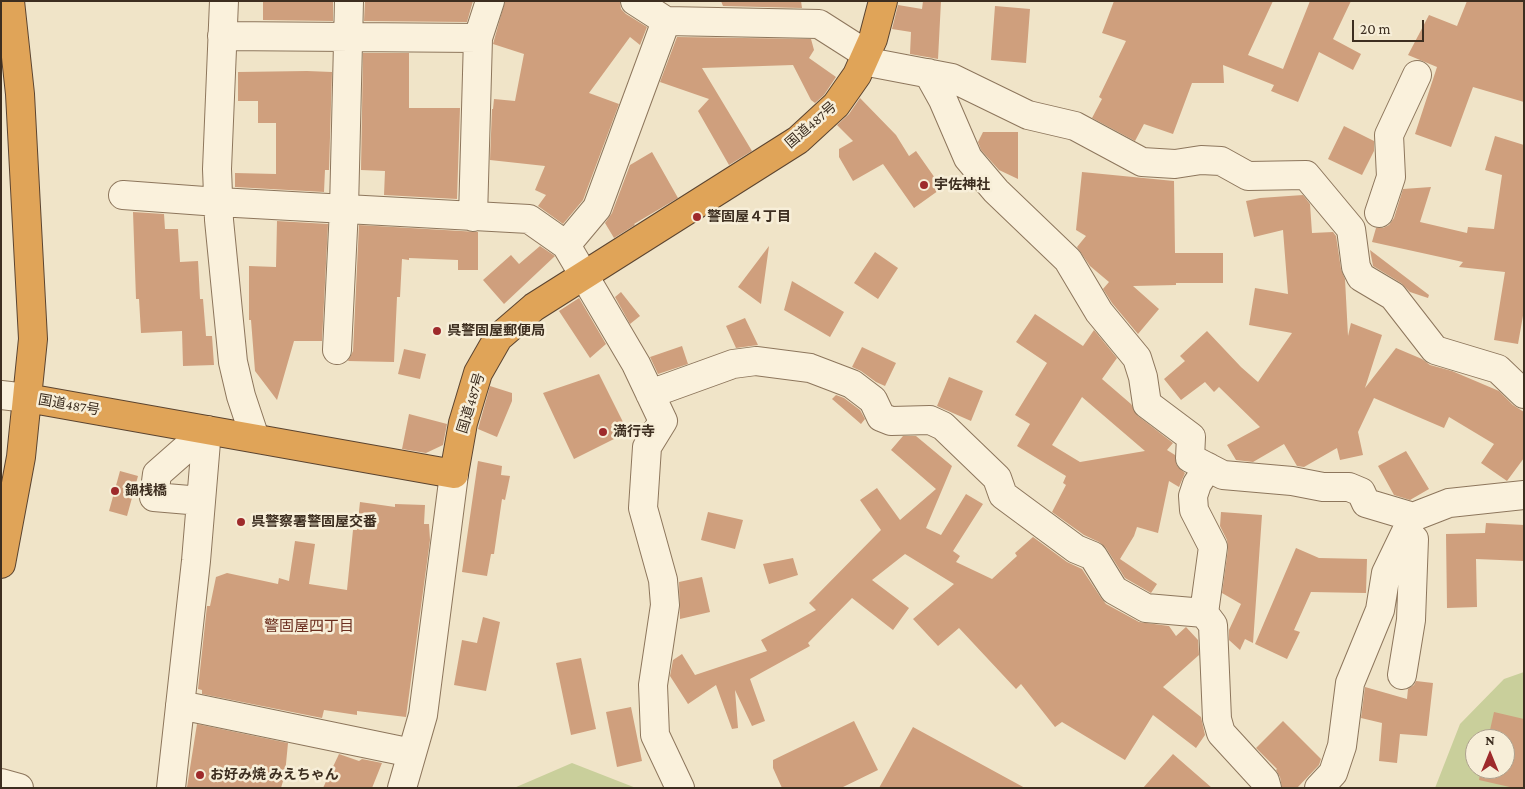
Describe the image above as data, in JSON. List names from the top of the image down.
{
  "streets": {
    "highway": ["国道487号"]
  },
  "districts": ["警固屋四丁目"],
  "places": [
    "宇佐神社",
    "警固屋４丁目",
    "呉警固屋郵便局",
    "満行寺",
    "鍋桟橋",
    "呉警察署警固屋交番",
    "お好み焼 みえちゃん"
  ],
  "scale_bar": "20 m",
  "north": "top"
}
